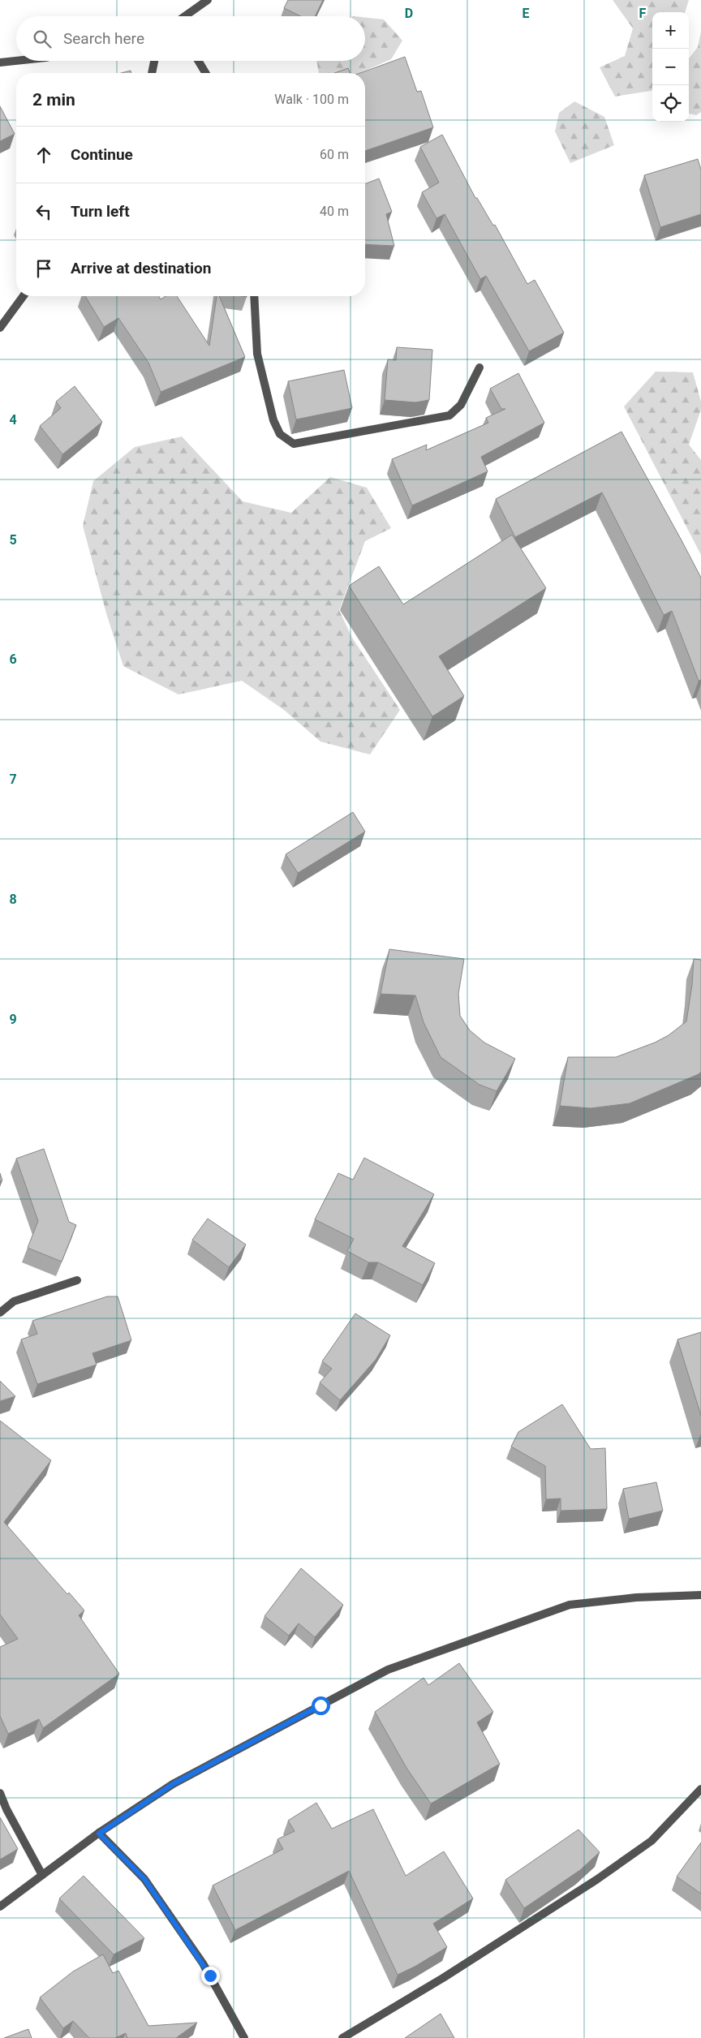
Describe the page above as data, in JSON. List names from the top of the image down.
{
  "page": {
    "map_buttons": ["+", "−"],
    "search": "Search here",
    "heading": ["2 min", "Walk · 100 m"],
    "list": [
      ["Continue", "60 m"],
      ["Turn left", "40 m"],
      "Arrive at destination"
    ]
  },
  "grid": {
    "columns": ["D", "E", "F"],
    "rows": [
      "4",
      "5",
      "6",
      "7",
      "8",
      "9"
    ]
  }
}
